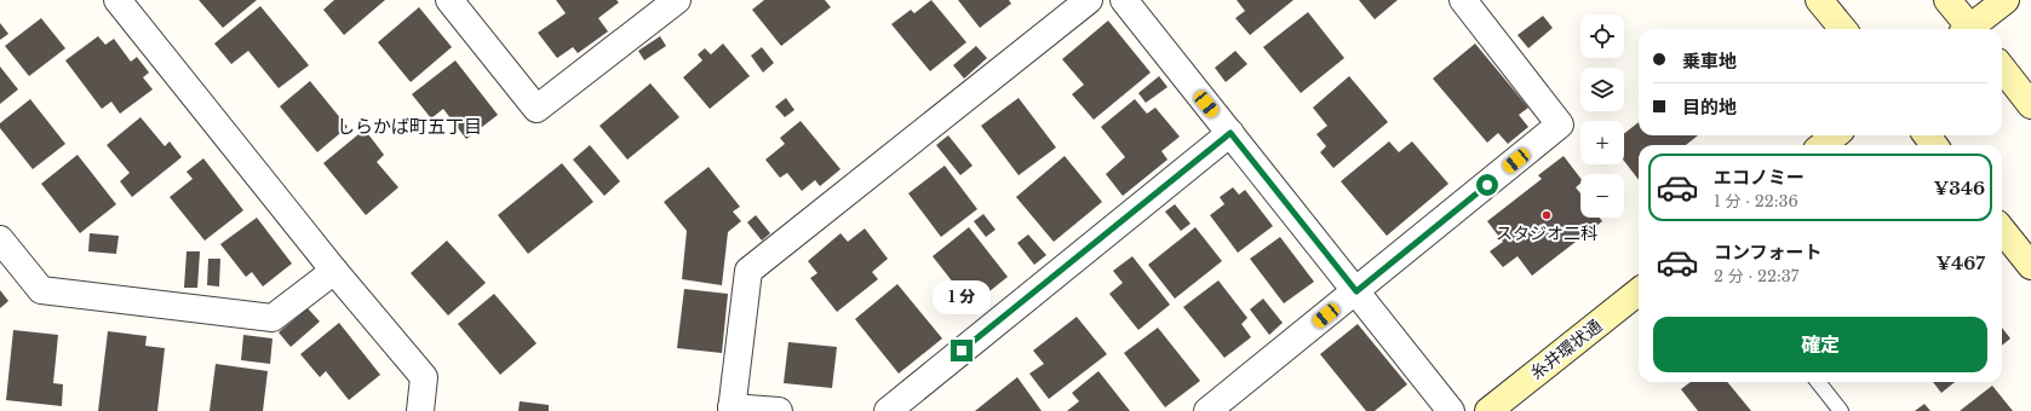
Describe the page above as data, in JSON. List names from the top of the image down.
{
  "streets": {
    "street": ["糸井環状通"]
  },
  "districts": ["しらかば町五丁目"],
  "places": ["スタジオ二科"],
  "page": {
    "map_buttons": ["+", "−"],
    "banner": ["乗車地", "目的地"],
    "list": [
      {
        "name": "エコノミー",
        "note": "1 分 · 22:36",
        "value": "¥346"
      },
      {
        "name": "コンフォート",
        "note": "2 分 · 22:37",
        "value": "¥467"
      }
    ],
    "bubble": "1 分",
    "buttons": "確定"
  }
}
